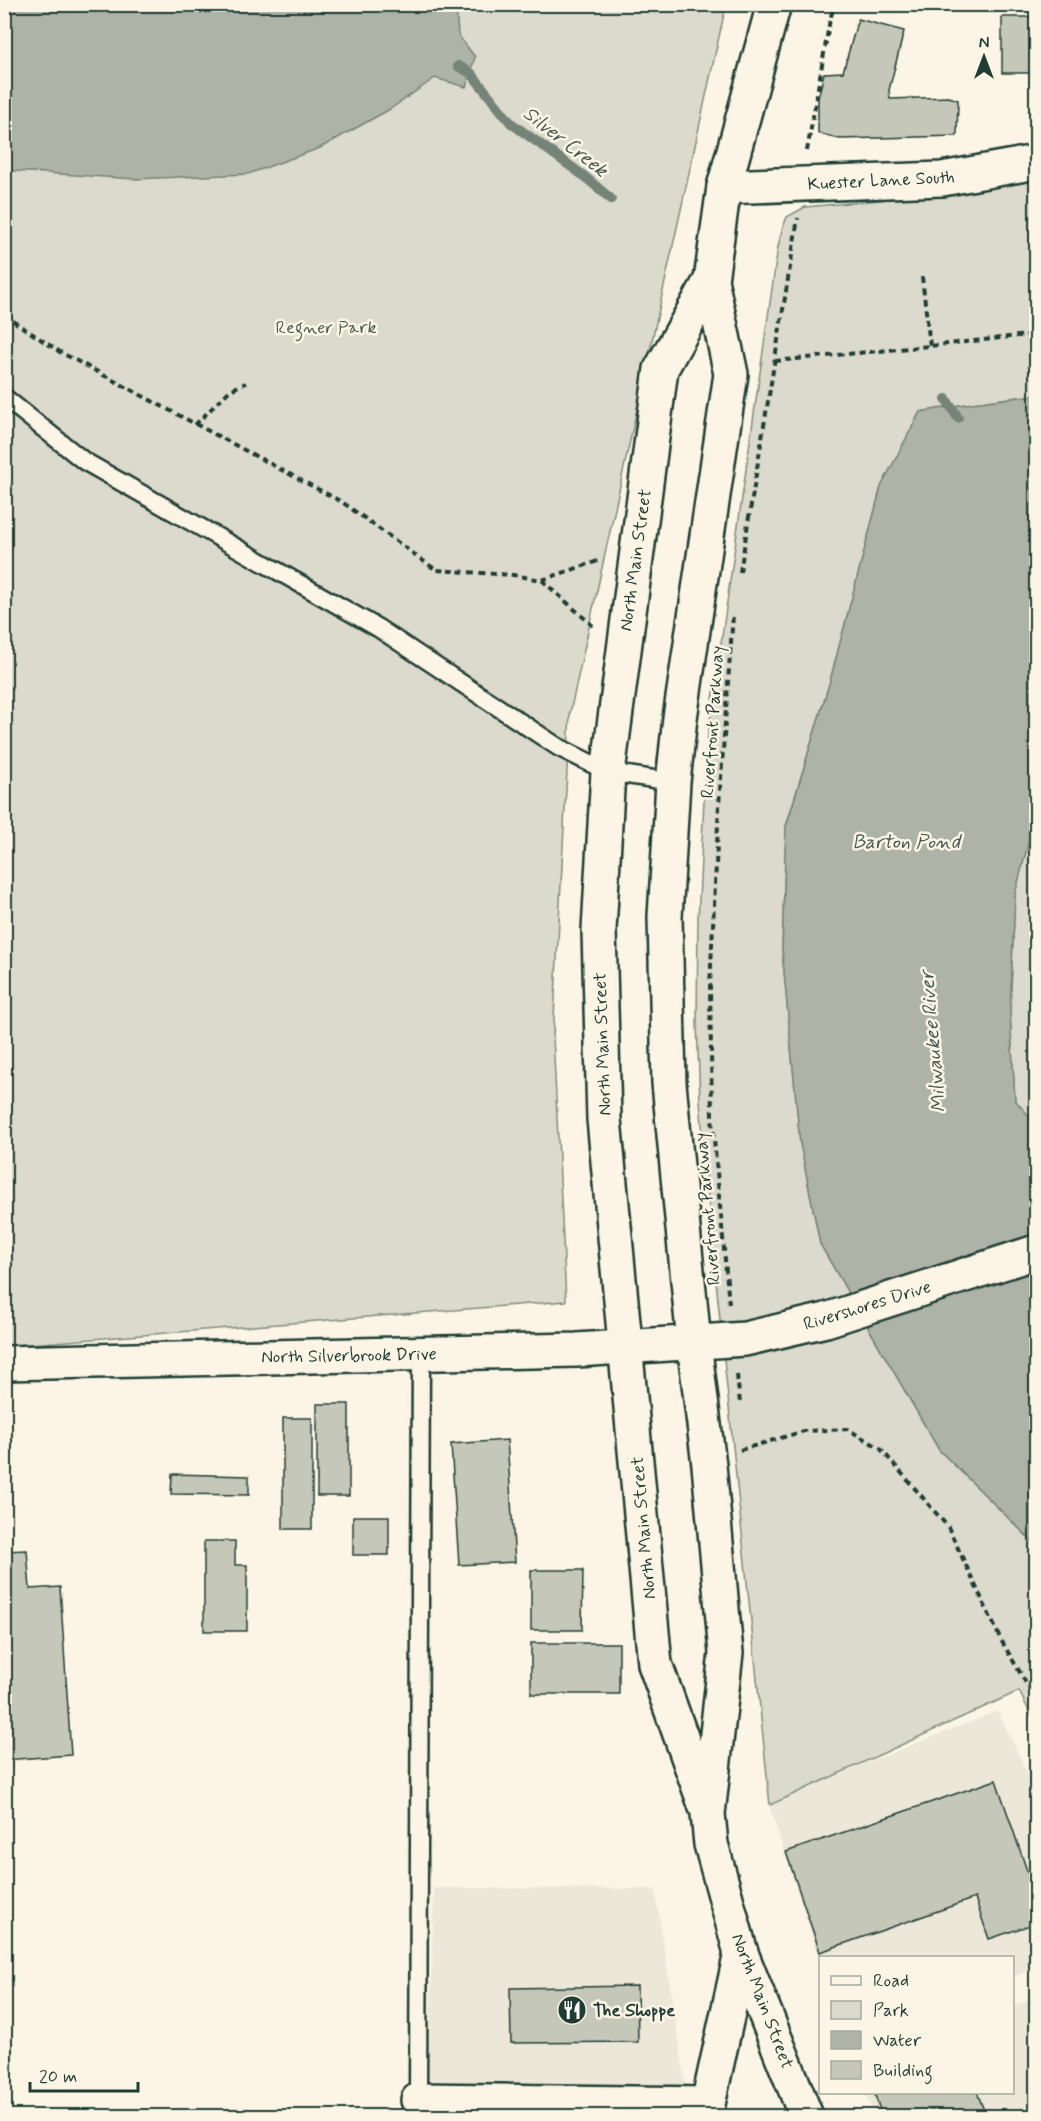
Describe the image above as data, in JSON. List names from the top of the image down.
{
  "streets": {
    "main road": [
      "Kuester Lane South",
      "North Main Street",
      "Rivershores Drive",
      "North Silverbrook Drive"
    ],
    "path": ["Riverfront Parkway"]
  },
  "crossings": [
    ["Kuester Lane South", "North Main Street"],
    ["North Main Street", "Rivershores Drive"],
    ["North Main Street", "North Silverbrook Drive"],
    ["Riverfront Parkway", "Rivershores Drive"],
    ["Rivershores Drive", "North Silverbrook Drive"]
  ],
  "water": ["Silver Creek", "Barton Pond", "Milwaukee River"],
  "parks": ["Regner Park"],
  "places": {
    "restaurant": ["The Shoppe"]
  },
  "legend": [
    "Road",
    "Park",
    "Water",
    "Building"
  ],
  "scale_bar": "20 m",
  "north": "top"
}
